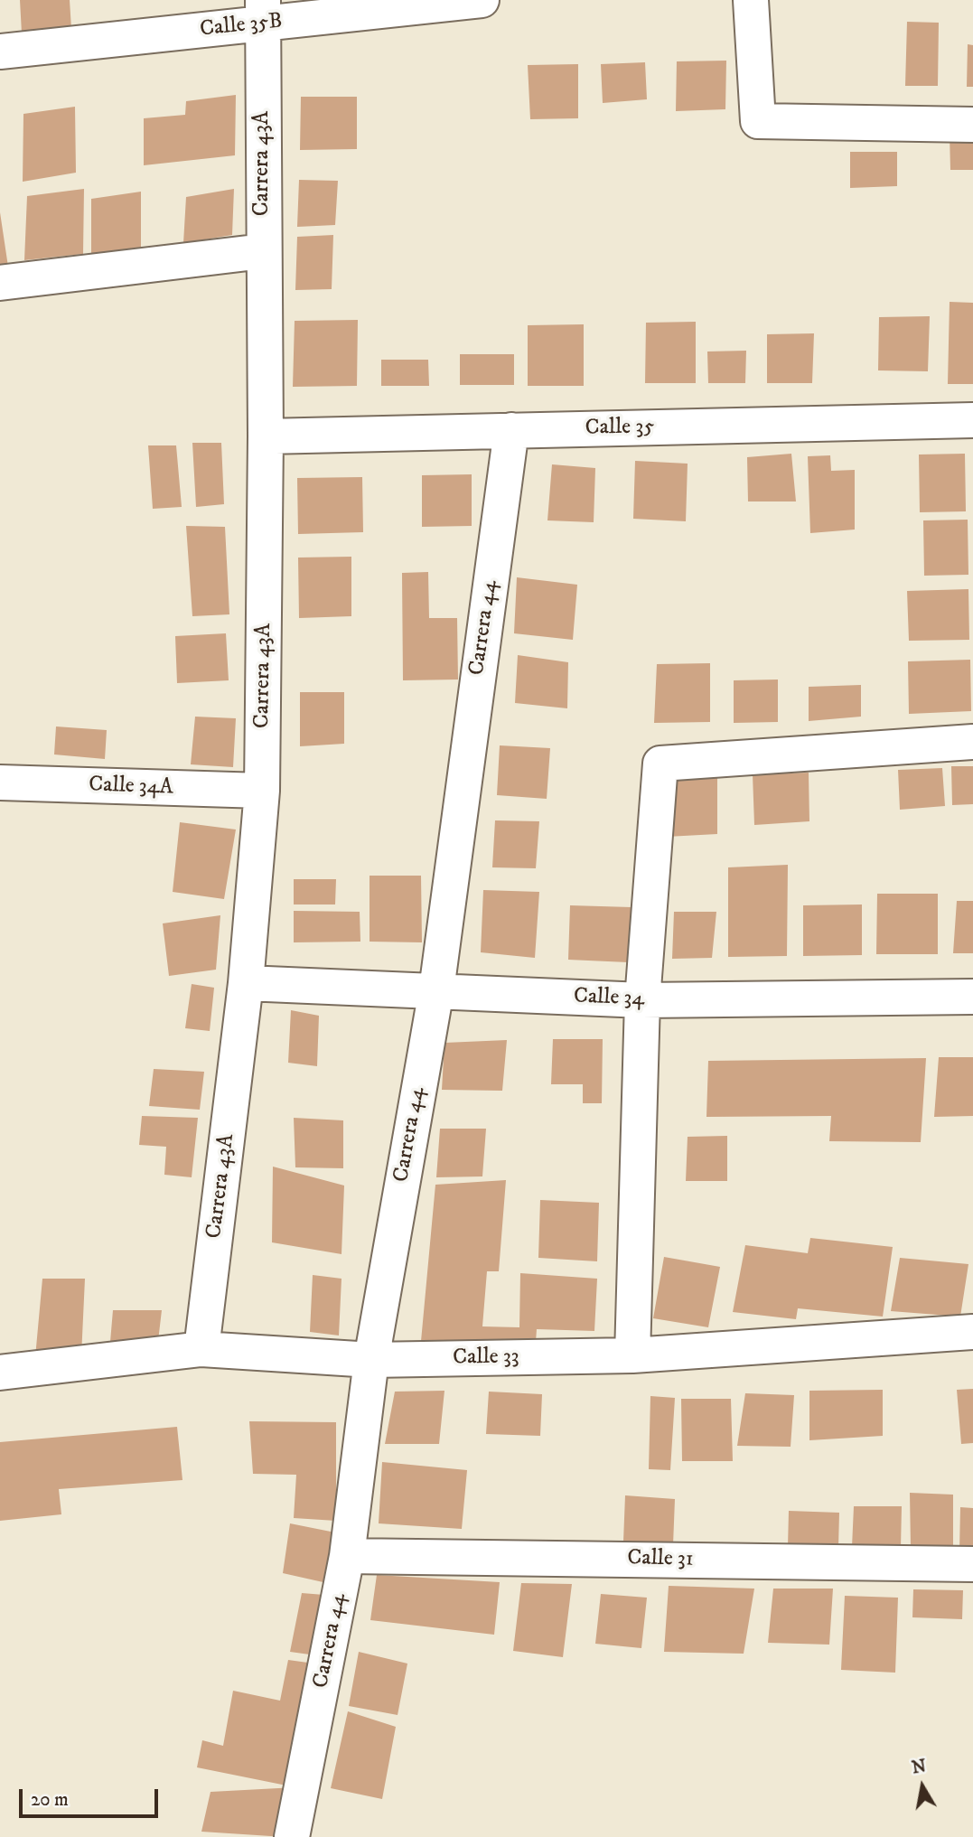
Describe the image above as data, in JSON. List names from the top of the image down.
{
  "streets": {
    "street": [
      "Calle 35B",
      "Carrera 43A",
      "Calle 35",
      "Carrera 44",
      "Calle 34A",
      "Calle 34",
      "Calle 33",
      "Calle 31"
    ]
  },
  "crossings": [
    ["Calle 35B", "Carrera 43A"],
    ["Carrera 43A", "Calle 35"],
    ["Carrera 43A", "Calle 34A"],
    ["Carrera 43A", "Calle 34"],
    ["Carrera 43A", "Calle 33"],
    ["Calle 35", "Carrera 44"],
    ["Carrera 44", "Calle 34"],
    ["Carrera 44", "Calle 33"],
    ["Carrera 44", "Calle 31"]
  ],
  "scale_bar": "20 m",
  "north": "top"
}
